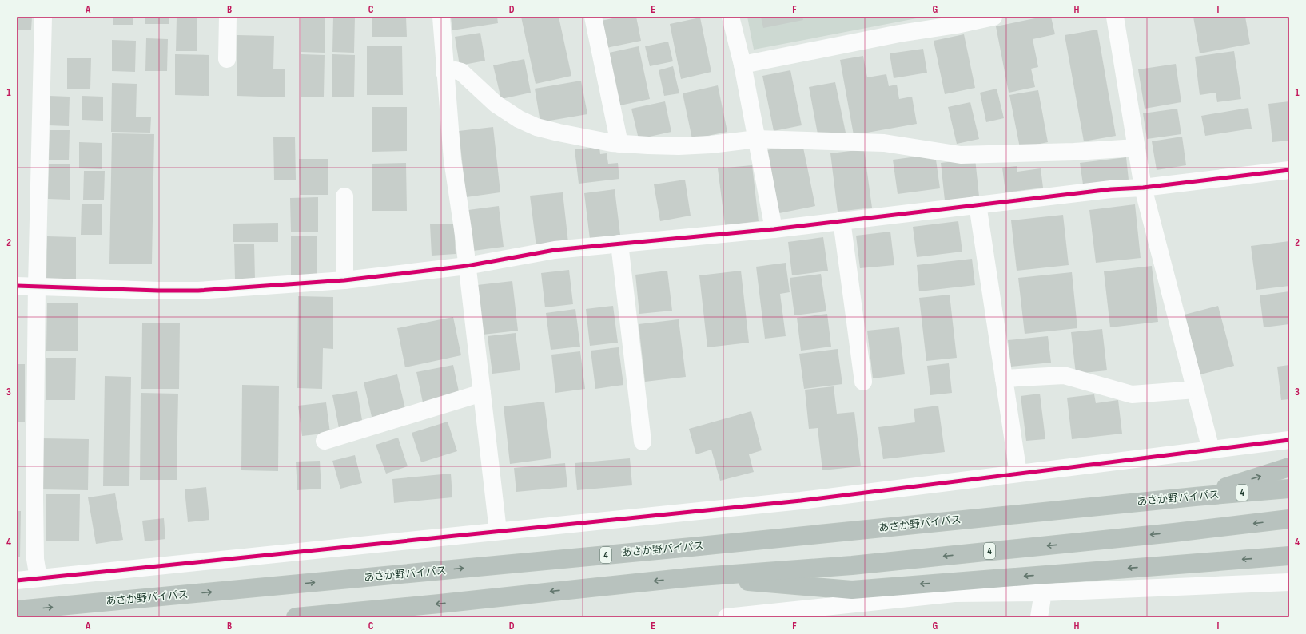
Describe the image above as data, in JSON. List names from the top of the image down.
{
  "streets": {
    "highway": ["4", "あさか野バイパス"]
  },
  "grid": {
    "columns": [
      "A",
      "B",
      "C",
      "D",
      "E",
      "F",
      "G",
      "H",
      "I"
    ],
    "rows": [
      "1",
      "2",
      "3",
      "4"
    ]
  }
}
